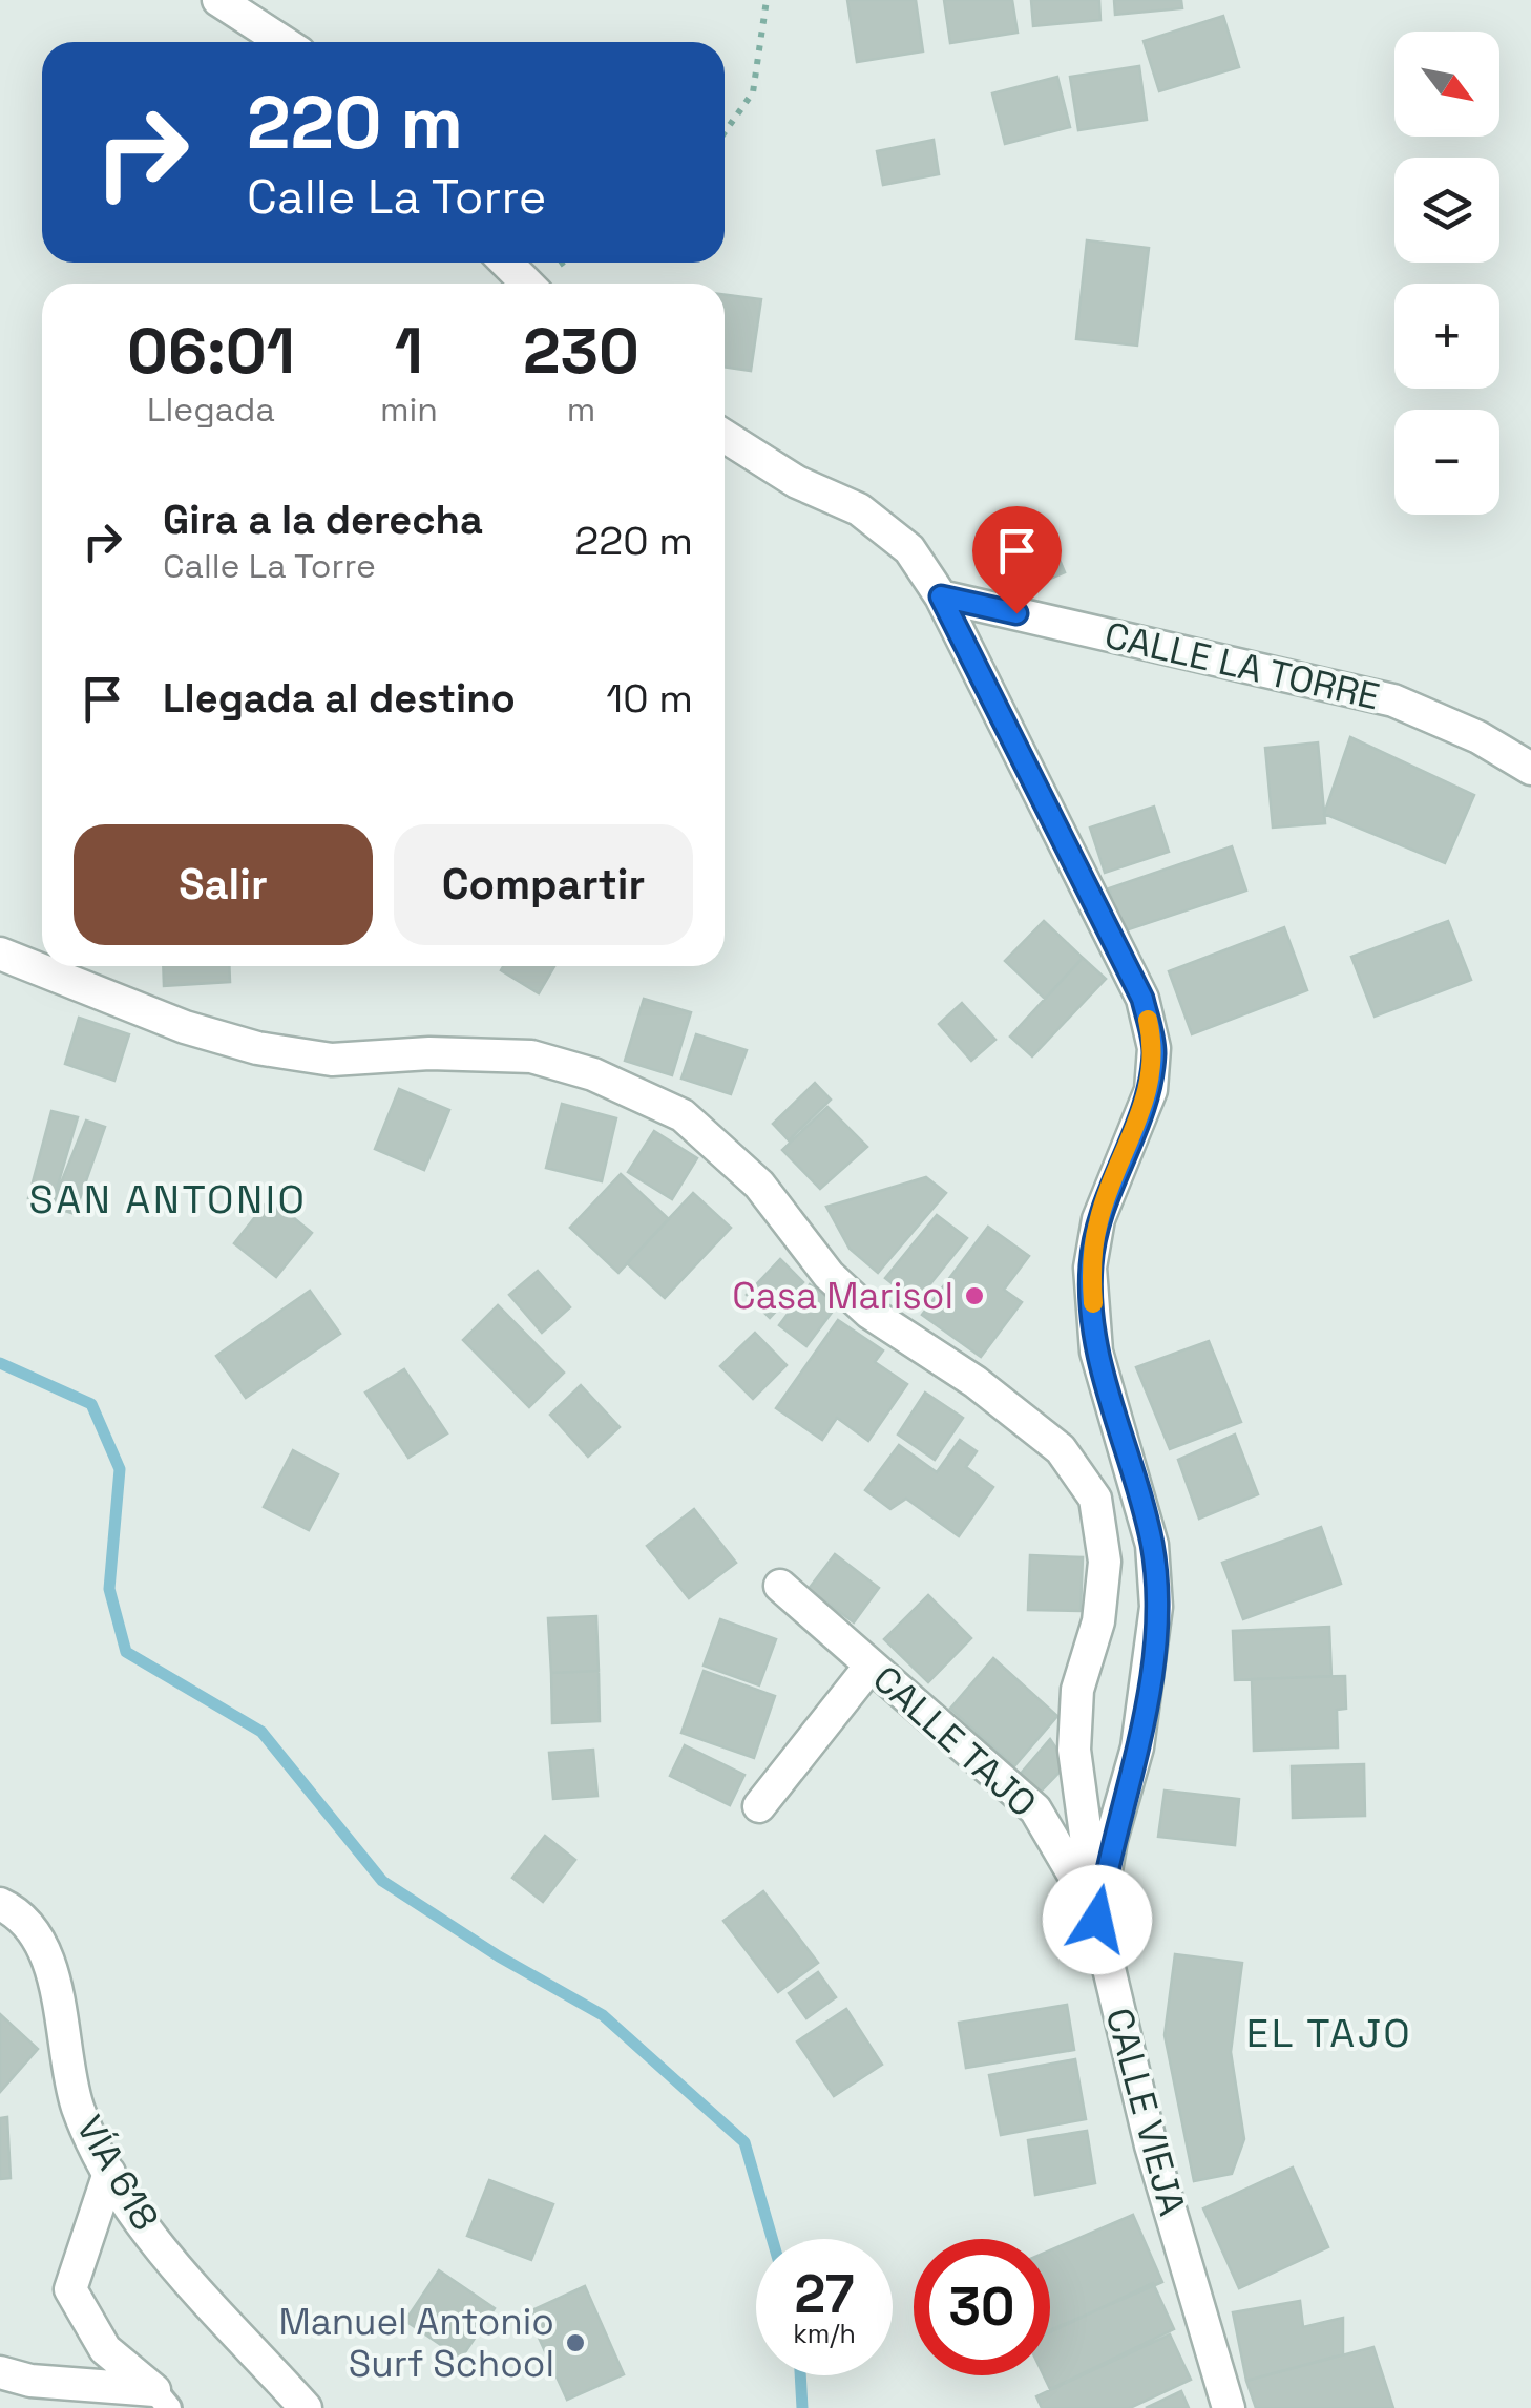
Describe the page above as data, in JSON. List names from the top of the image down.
{
  "streets": {
    "street": [
      "CALLE LA TORRE",
      "CALLE TAJO",
      "CALLE VIEJA",
      "VÍA 618"
    ]
  },
  "crossings": [
    ["CALLE LA TORRE", "CALLE VIEJA"],
    ["CALLE TAJO", "CALLE VIEJA"]
  ],
  "districts": ["SAN ANTONIO", "EL TAJO"],
  "places": ["Casa Marisol", "Manuel Antonio Surf School"],
  "north": "bottom right",
  "page": {
    "map_buttons": ["+", "−"],
    "turn": ["220 m", "Calle La Torre"],
    "eta": [
      "06:01",
      "Llegada",
      "1",
      "min",
      "230",
      "m"
    ],
    "list": [
      {
        "name": "Gira a la derecha",
        "note": "Calle La Torre",
        "value": "220 m"
      },
      {
        "name": "Llegada al destino",
        "value": "10 m"
      }
    ],
    "buttons": ["Salir", "Compartir"],
    "speed": "27 km/h",
    "limit": "30"
  }
}
